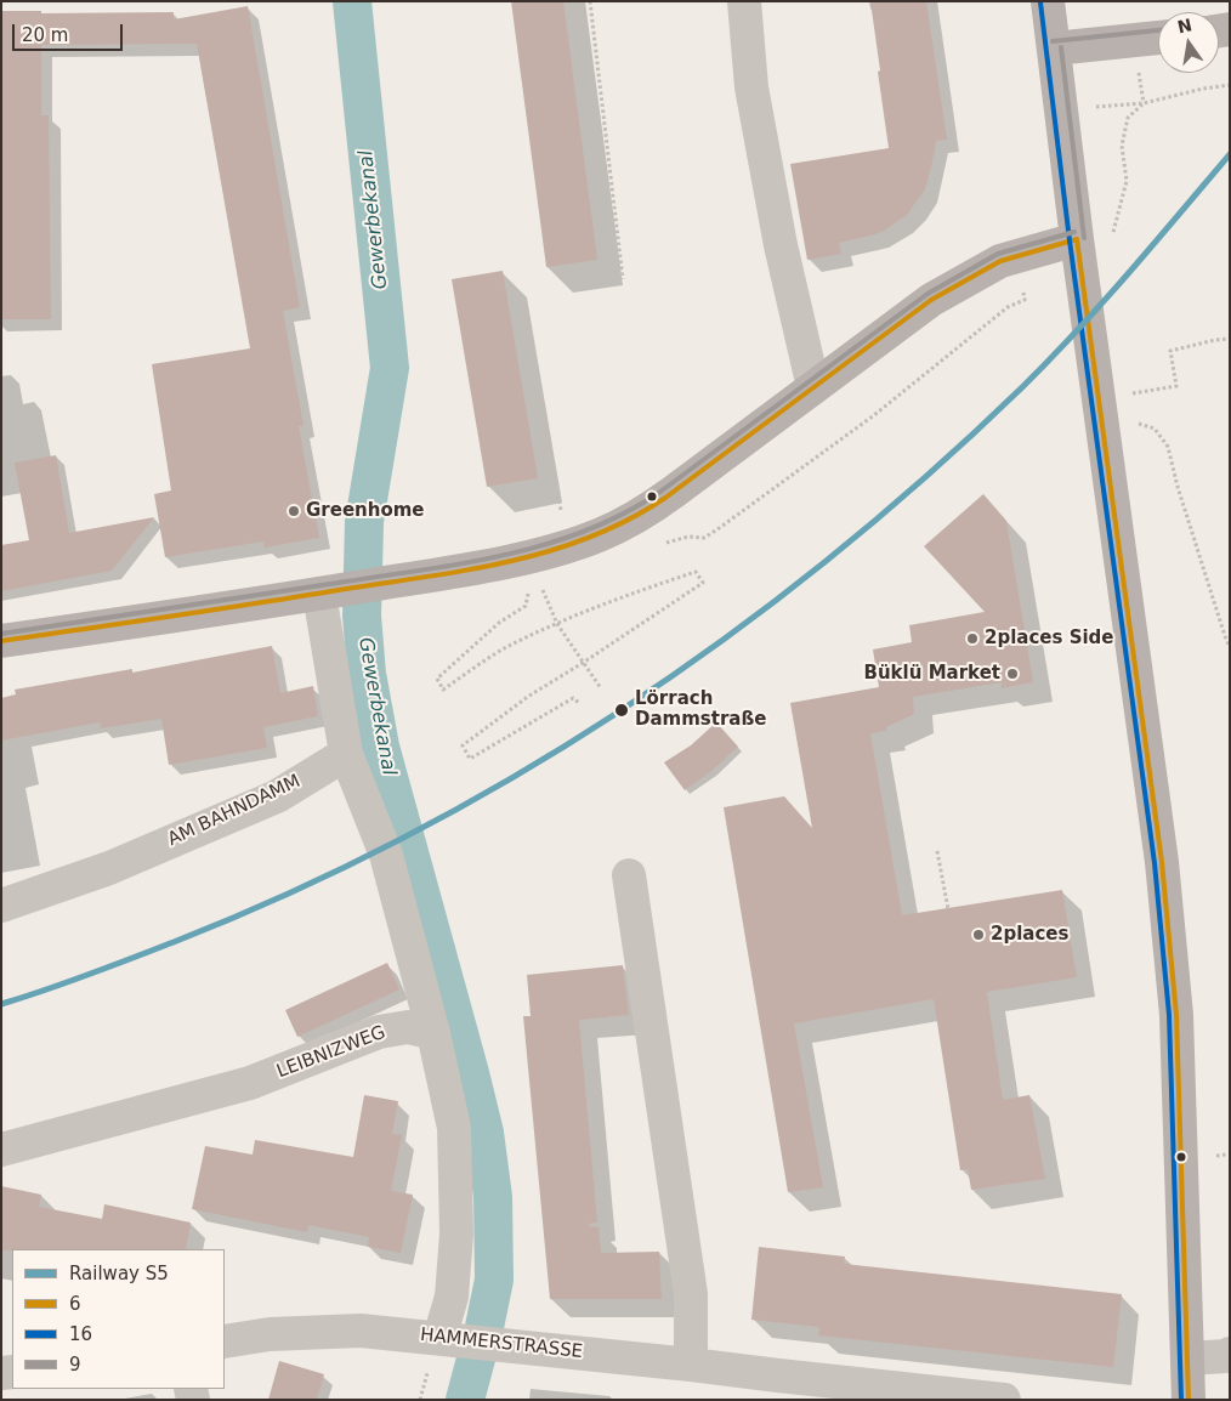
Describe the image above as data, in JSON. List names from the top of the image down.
{
  "streets": {
    "street": ["AM BAHNDAMM", "LEIBNIZWEG", "HAMMERSTRASSE"]
  },
  "water": ["Gewerbekanal"],
  "places": [
    "Greenhome",
    "2places Side",
    "Büklü Market",
    "Lörrach Dammstraße",
    "2places"
  ],
  "lines": [
    "transit line 16",
    "transit line 9",
    "rail line S5",
    "transit line 6"
  ],
  "legend": [
    "Railway S5",
    "6",
    "16",
    "9"
  ],
  "scale_bar": "20 m",
  "north": "top"
}
